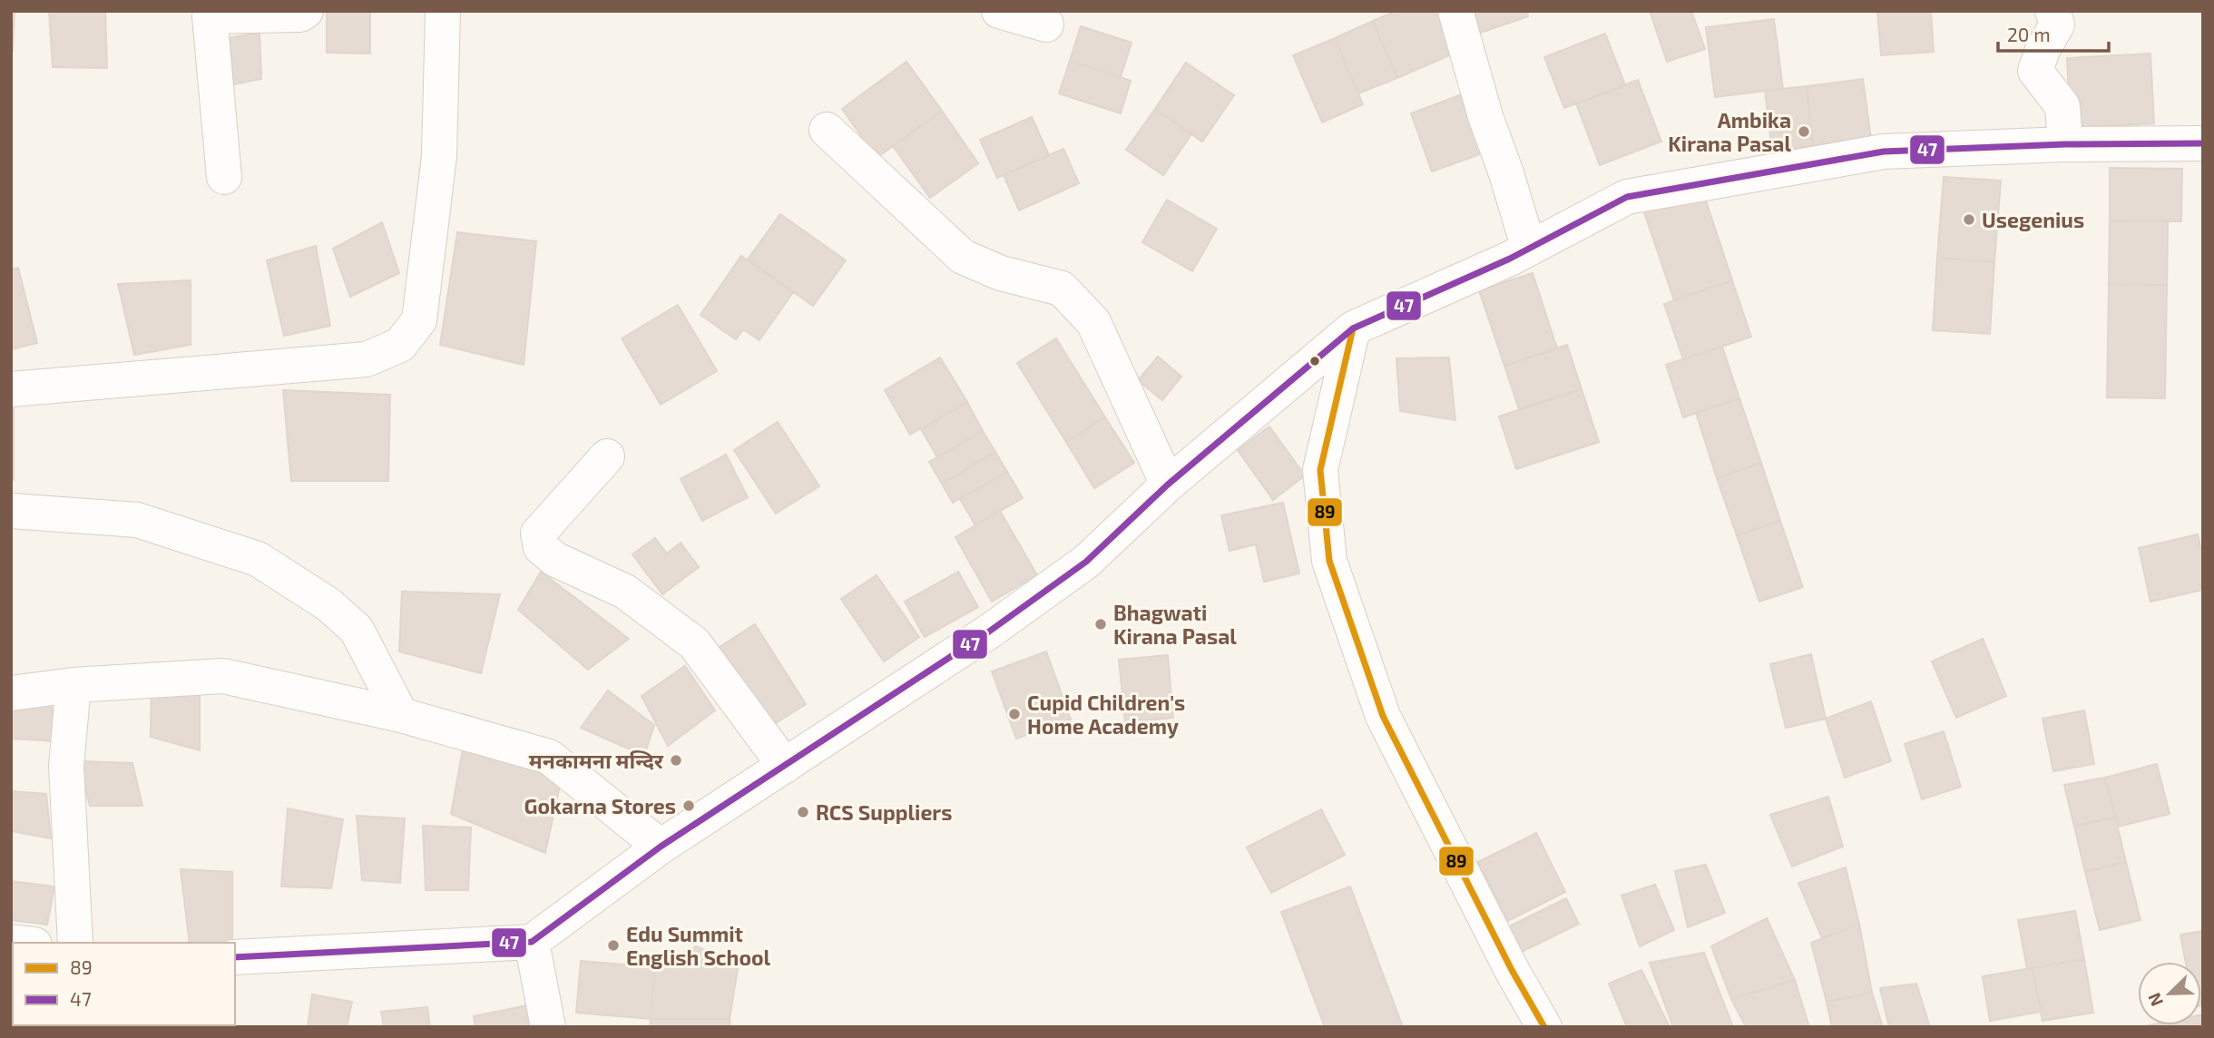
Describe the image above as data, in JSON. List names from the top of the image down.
{
  "places": [
    "Ambika Kirana Pasal",
    "Usegenius",
    "Bhagwati Kirana Pasal",
    "Cupid Children's Home Academy",
    "मनकामना मन्दिर",
    "Gokarna Stores",
    "RCS Suppliers",
    "Edu Summit English School"
  ],
  "lines": ["transit line 47", "transit line 89"],
  "legend": ["89", "47"],
  "scale_bar": "20 m",
  "north": "bottom left"
}
